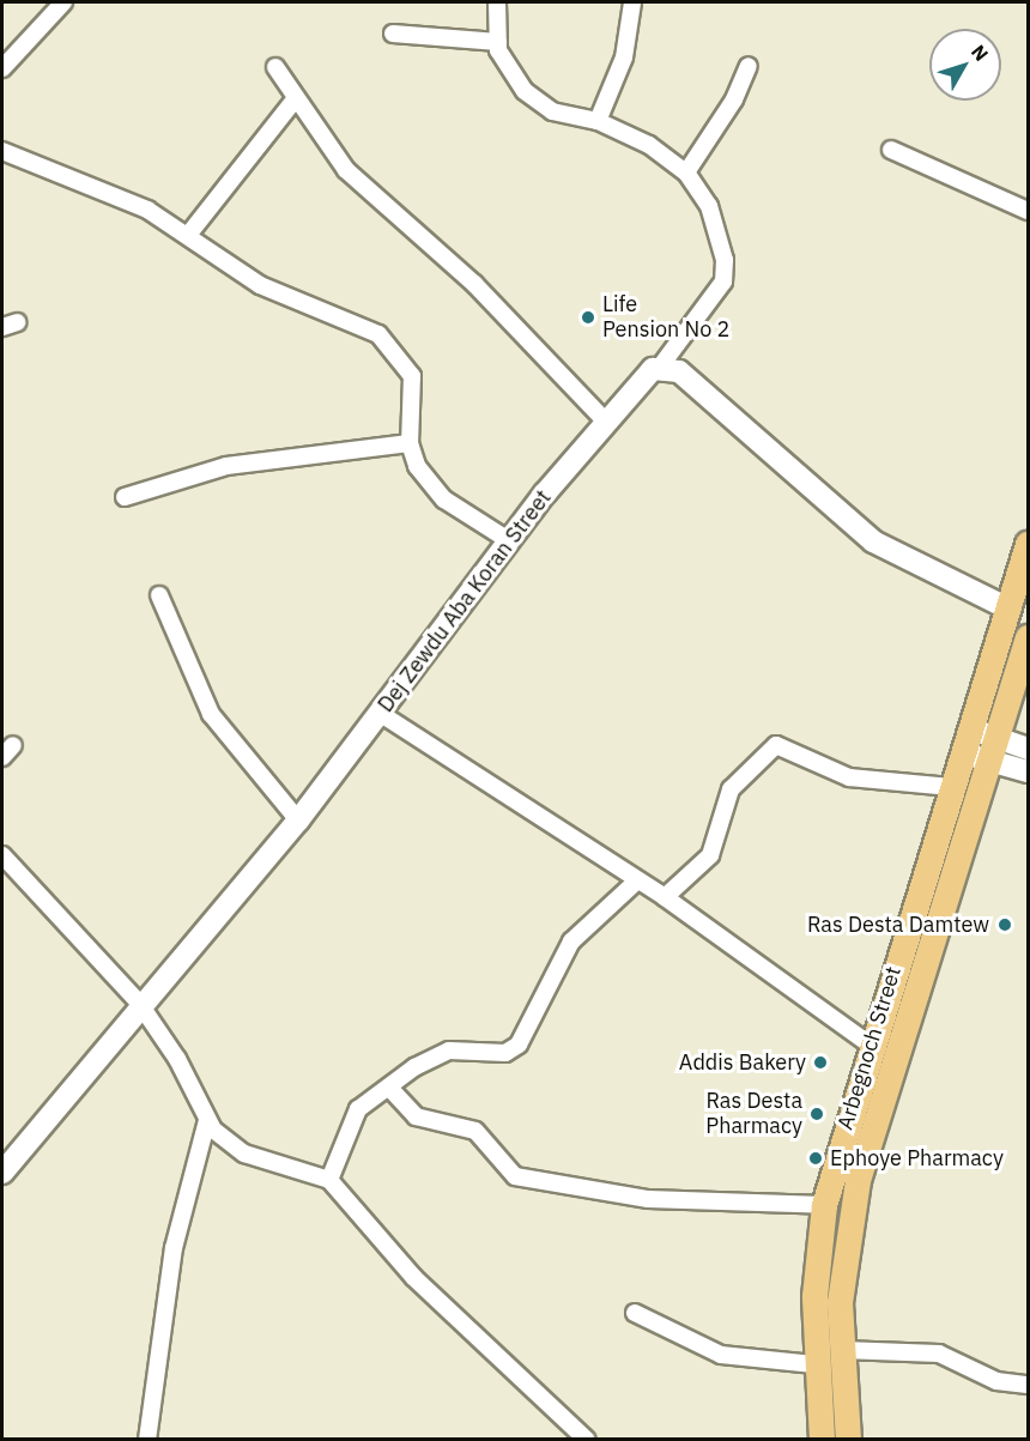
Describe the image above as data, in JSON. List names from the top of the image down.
{
  "streets": {
    "main road": ["Dej Zewdu Aba Koran Street", "Arbegnoch Street"]
  },
  "places": [
    "Life Pension No 2",
    "Ras Desta Damtew",
    "Addis Bakery",
    "Ras Desta Pharmacy",
    "Ephoye Pharmacy"
  ],
  "north": "top right"
}
